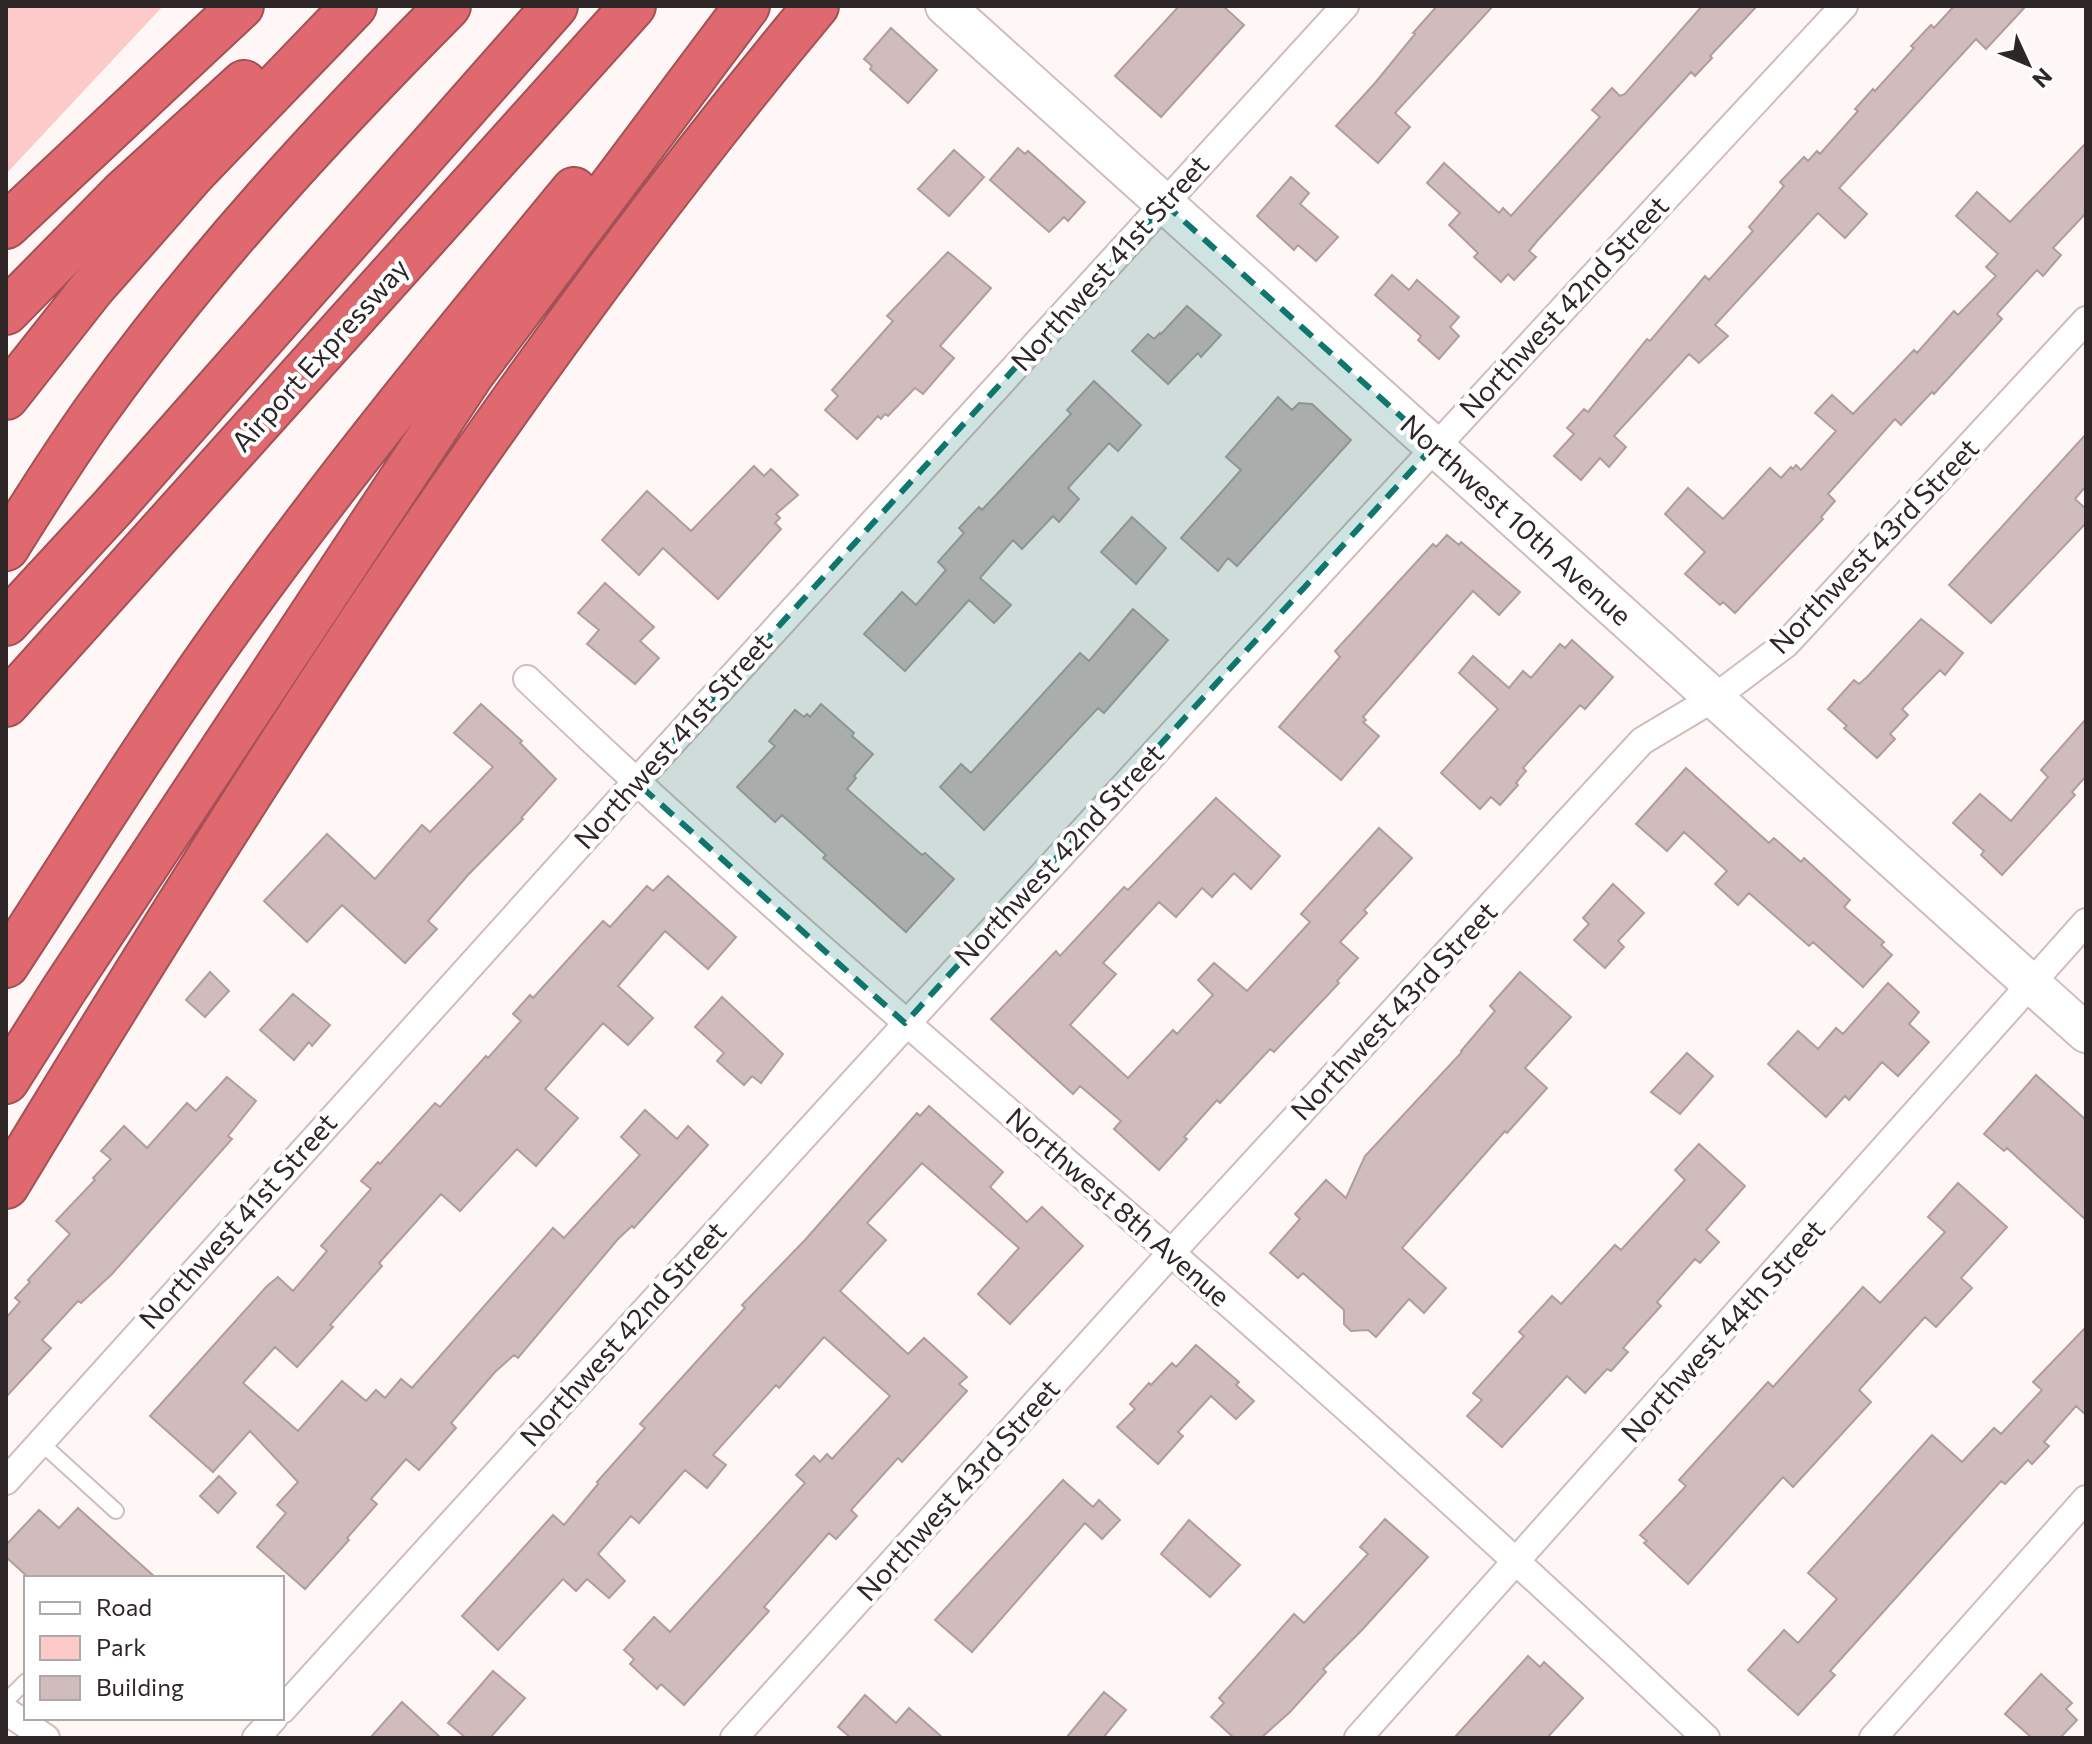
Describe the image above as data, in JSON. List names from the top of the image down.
{
  "streets": {
    "highway": ["Airport Expressway"],
    "street": [
      "Northwest 41st Street",
      "Northwest 42nd Street",
      "Northwest 10th Avenue",
      "Northwest 43rd Street",
      "Northwest 8th Avenue",
      "Northwest 44th Street"
    ]
  },
  "crossings": [
    ["Northwest 41st Street", "Northwest 10th Avenue"],
    ["Northwest 41st Street", "Northwest 8th Avenue"],
    ["Northwest 42nd Street", "Northwest 10th Avenue"],
    ["Northwest 42nd Street", "Northwest 8th Avenue"],
    ["Northwest 10th Avenue", "Northwest 43rd Street"],
    ["Northwest 10th Avenue", "Northwest 44th Street"],
    ["Northwest 43rd Street", "Northwest 8th Avenue"],
    ["Northwest 8th Avenue", "Northwest 44th Street"]
  ],
  "legend": ["Road", "Park", "Building"],
  "north": "bottom right"
}
